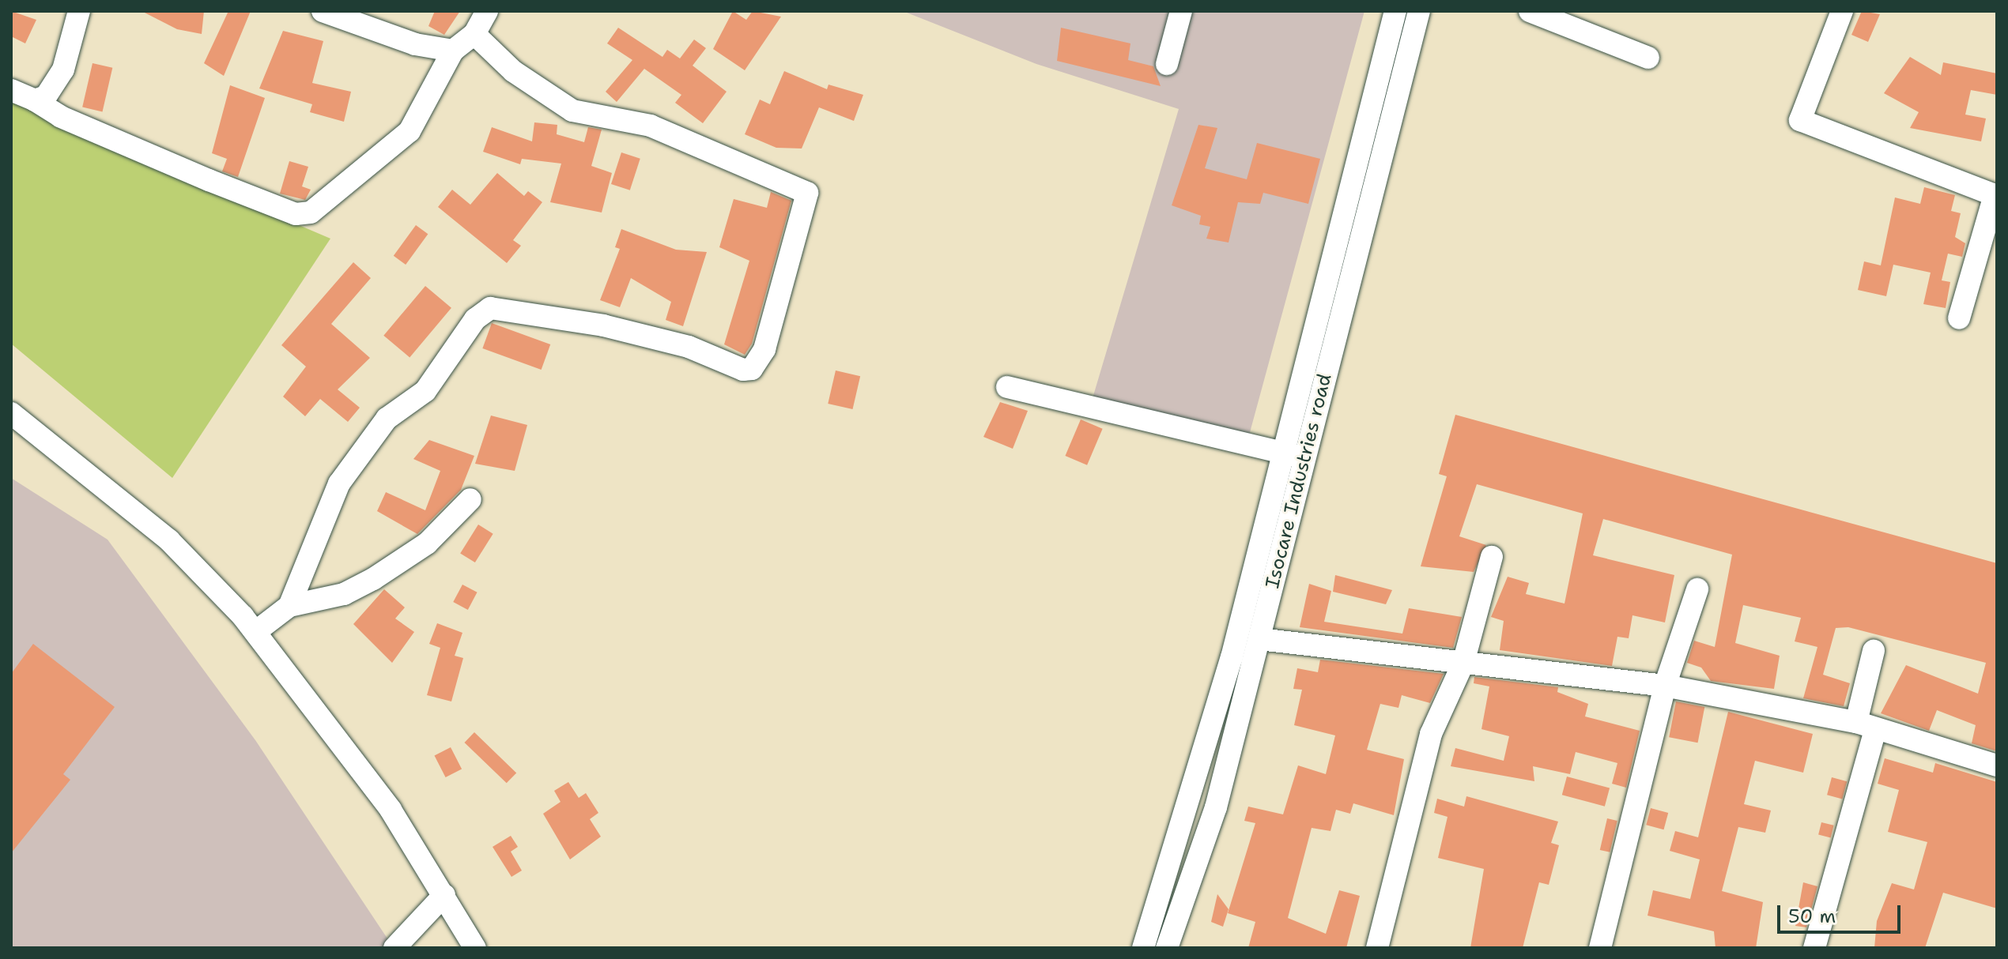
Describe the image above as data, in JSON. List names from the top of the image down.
{
  "streets": {
    "street": ["Isocare Industries road"]
  },
  "scale_bar": "50 m"
}
